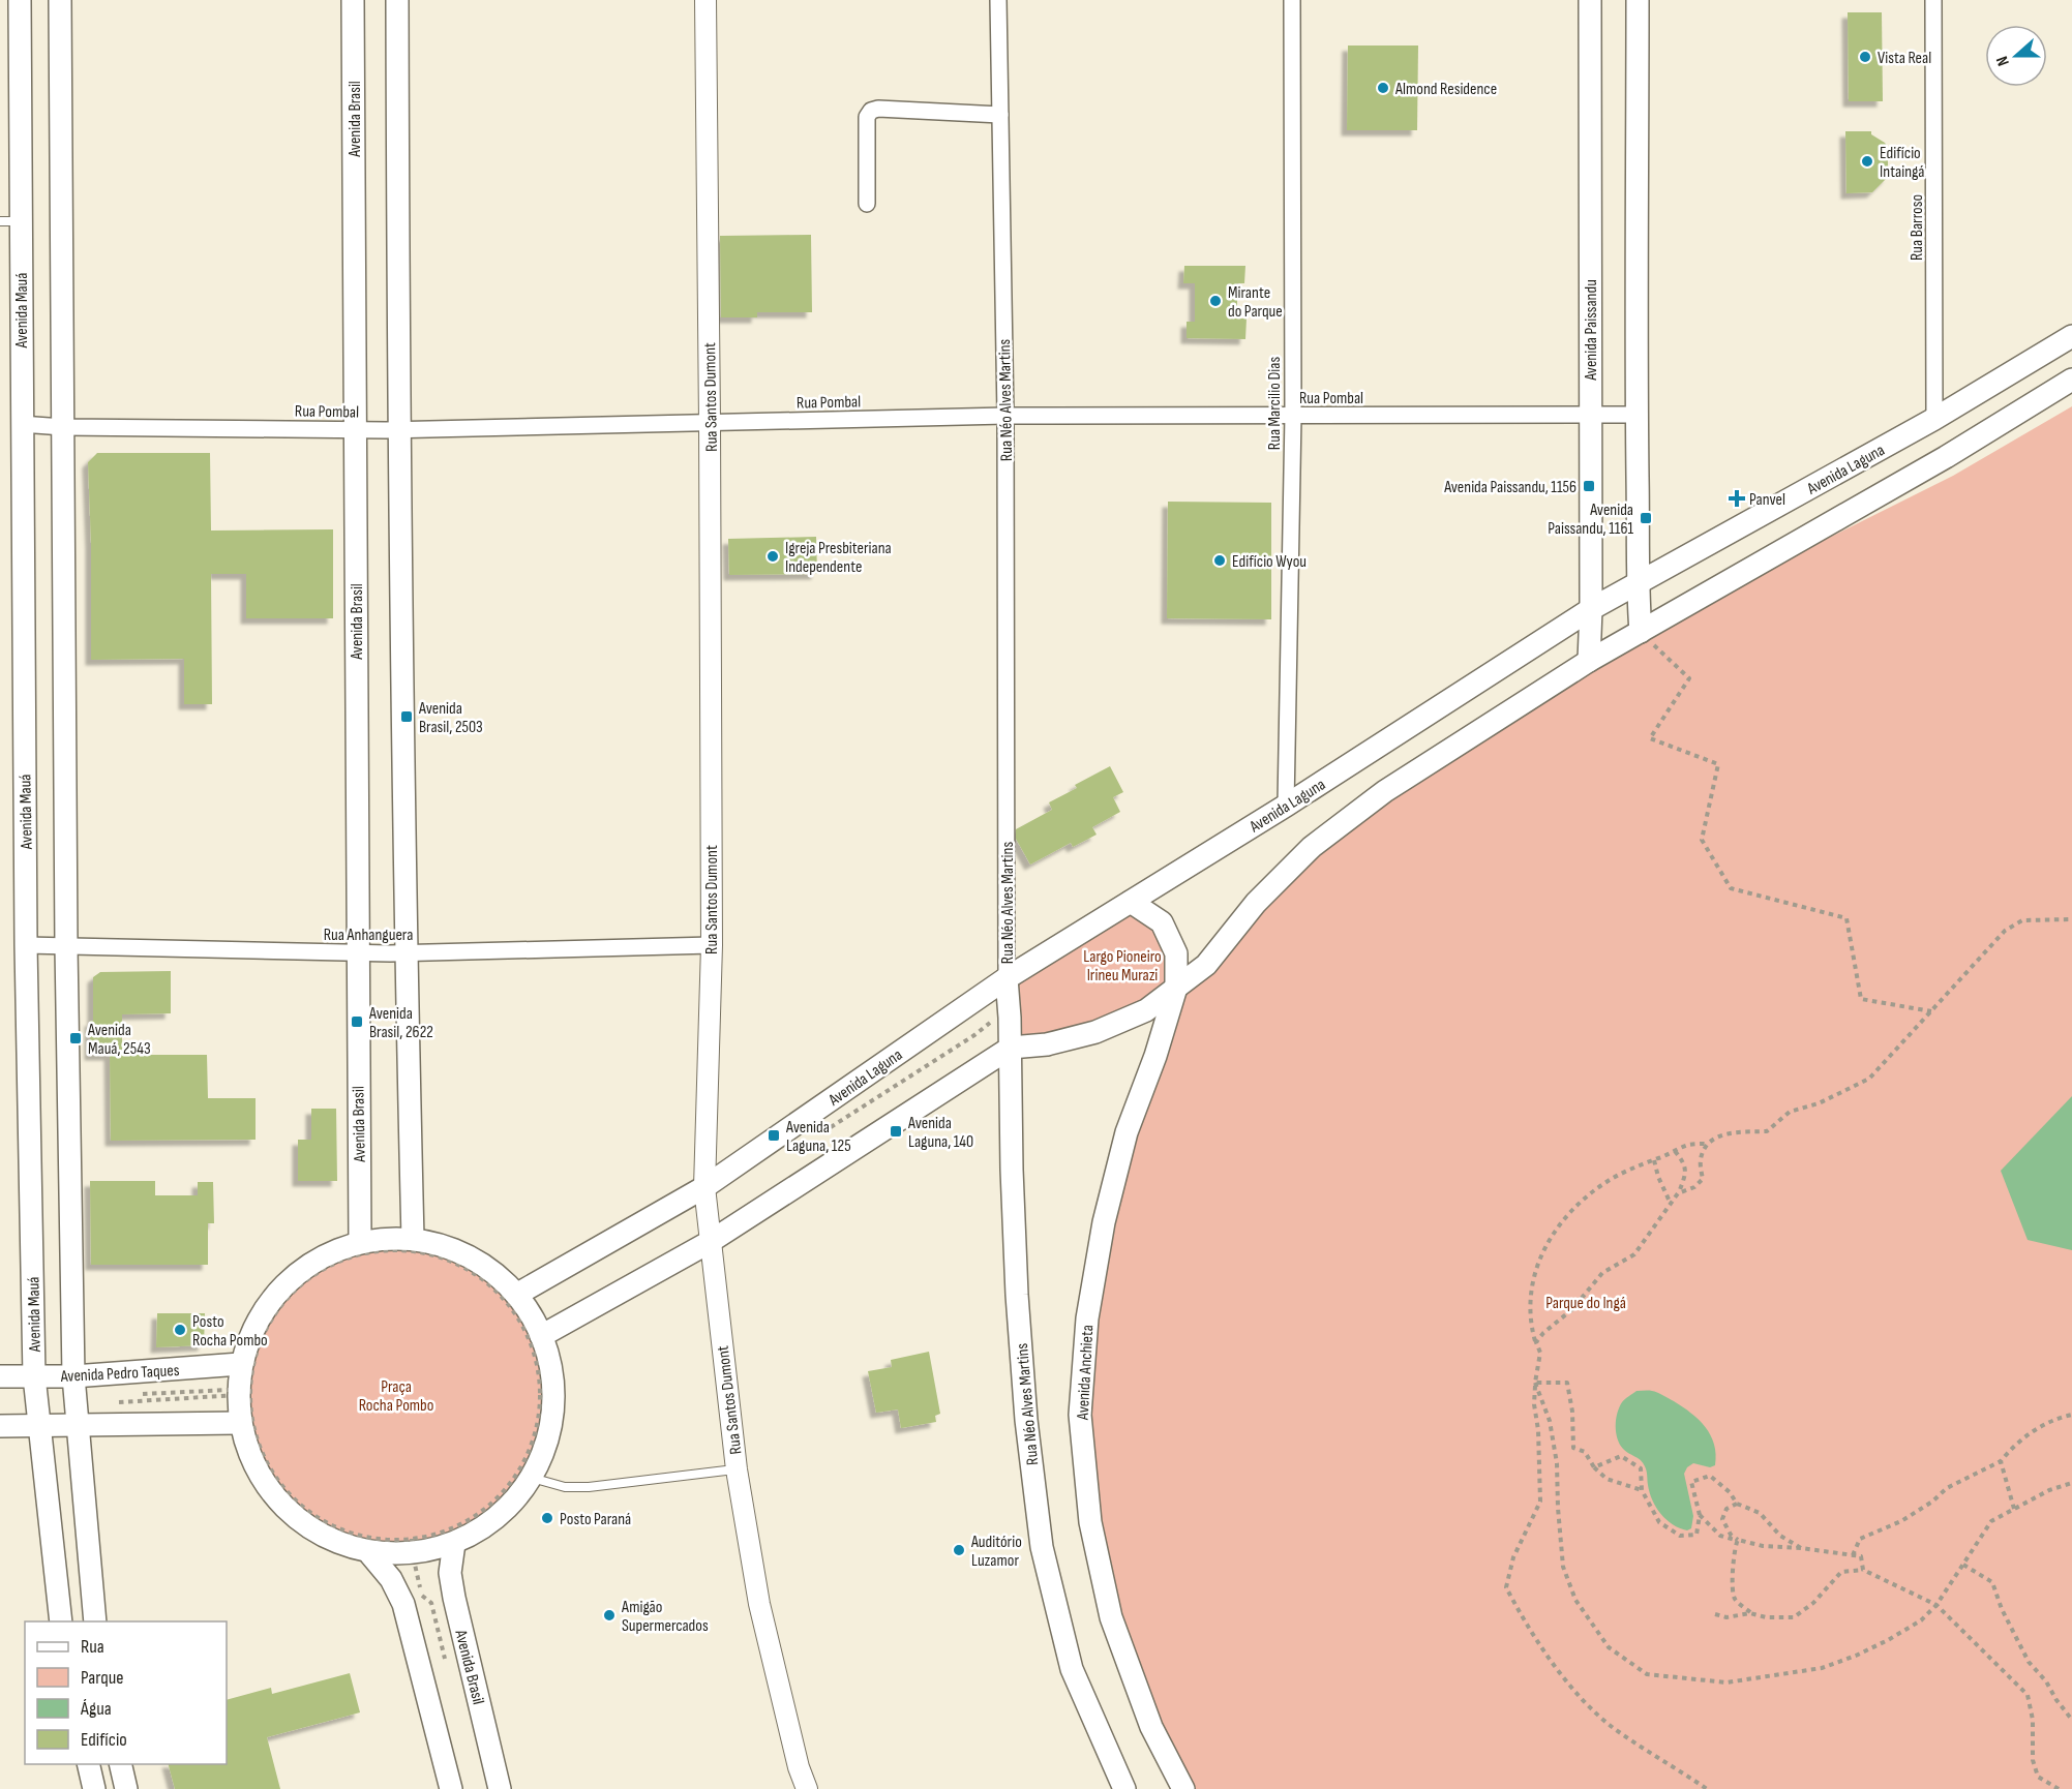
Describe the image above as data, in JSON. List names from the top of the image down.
{
  "streets": {
    "main road": [
      "Avenida Brasil",
      "Avenida Mauá",
      "Avenida Paissandu",
      "Rua Néo Alves Martins",
      "Avenida Laguna",
      "Avenida Pedro Taques",
      "Avenida Anchieta"
    ],
    "street": [
      "Rua Barroso",
      "Rua Santos Dumont",
      "Rua Pombal",
      "Rua Marcilio Dias",
      "Rua Anhanguera"
    ]
  },
  "crossings": [
    ["Avenida Brasil", "Rua Pombal"],
    ["Avenida Brasil", "Rua Anhanguera"],
    ["Rua Barroso", "Avenida Laguna"],
    ["Avenida Mauá", "Rua Pombal"],
    ["Avenida Mauá", "Rua Anhanguera"],
    ["Avenida Mauá", "Avenida Pedro Taques"],
    ["Avenida Paissandu", "Rua Pombal"],
    ["Avenida Paissandu", "Avenida Laguna"],
    ["Rua Santos Dumont", "Rua Pombal"],
    ["Rua Santos Dumont", "Avenida Laguna"],
    ["Rua Santos Dumont", "Rua Anhanguera"],
    ["Rua Pombal", "Rua Néo Alves Martins"],
    ["Rua Pombal", "Rua Marcilio Dias"],
    ["Rua Néo Alves Martins", "Avenida Laguna"],
    ["Rua Marcilio Dias", "Avenida Laguna"],
    ["Avenida Laguna", "Avenida Anchieta"]
  ],
  "parks": ["Largo Pioneiro Irineu Murazi", "Parque do Ingá", "Praça Rocha Pombo"],
  "places": {
    "other": [
      "Vista Real",
      "Almond Residence",
      "Edifício Intaingá",
      "Mirante do Parque",
      "Igreja Presbiteriana Independente",
      "Edifício Wyou",
      "Posto Rocha Pombo",
      "Posto Paraná",
      "Auditório Luzamor",
      "Amigão Supermercados"
    ],
    "transit": [
      "Avenida Paissandu, 1156",
      "Avenida Paissandu, 1161",
      "Avenida Brasil, 2503",
      "Avenida Brasil, 2622",
      "Avenida Mauá, 2543",
      "Avenida Laguna, 140",
      "Avenida Laguna, 125"
    ],
    "health": ["Panvel"]
  },
  "legend": [
    "Rua",
    "Parque",
    "Água",
    "Edifício"
  ],
  "north": "left"
}
